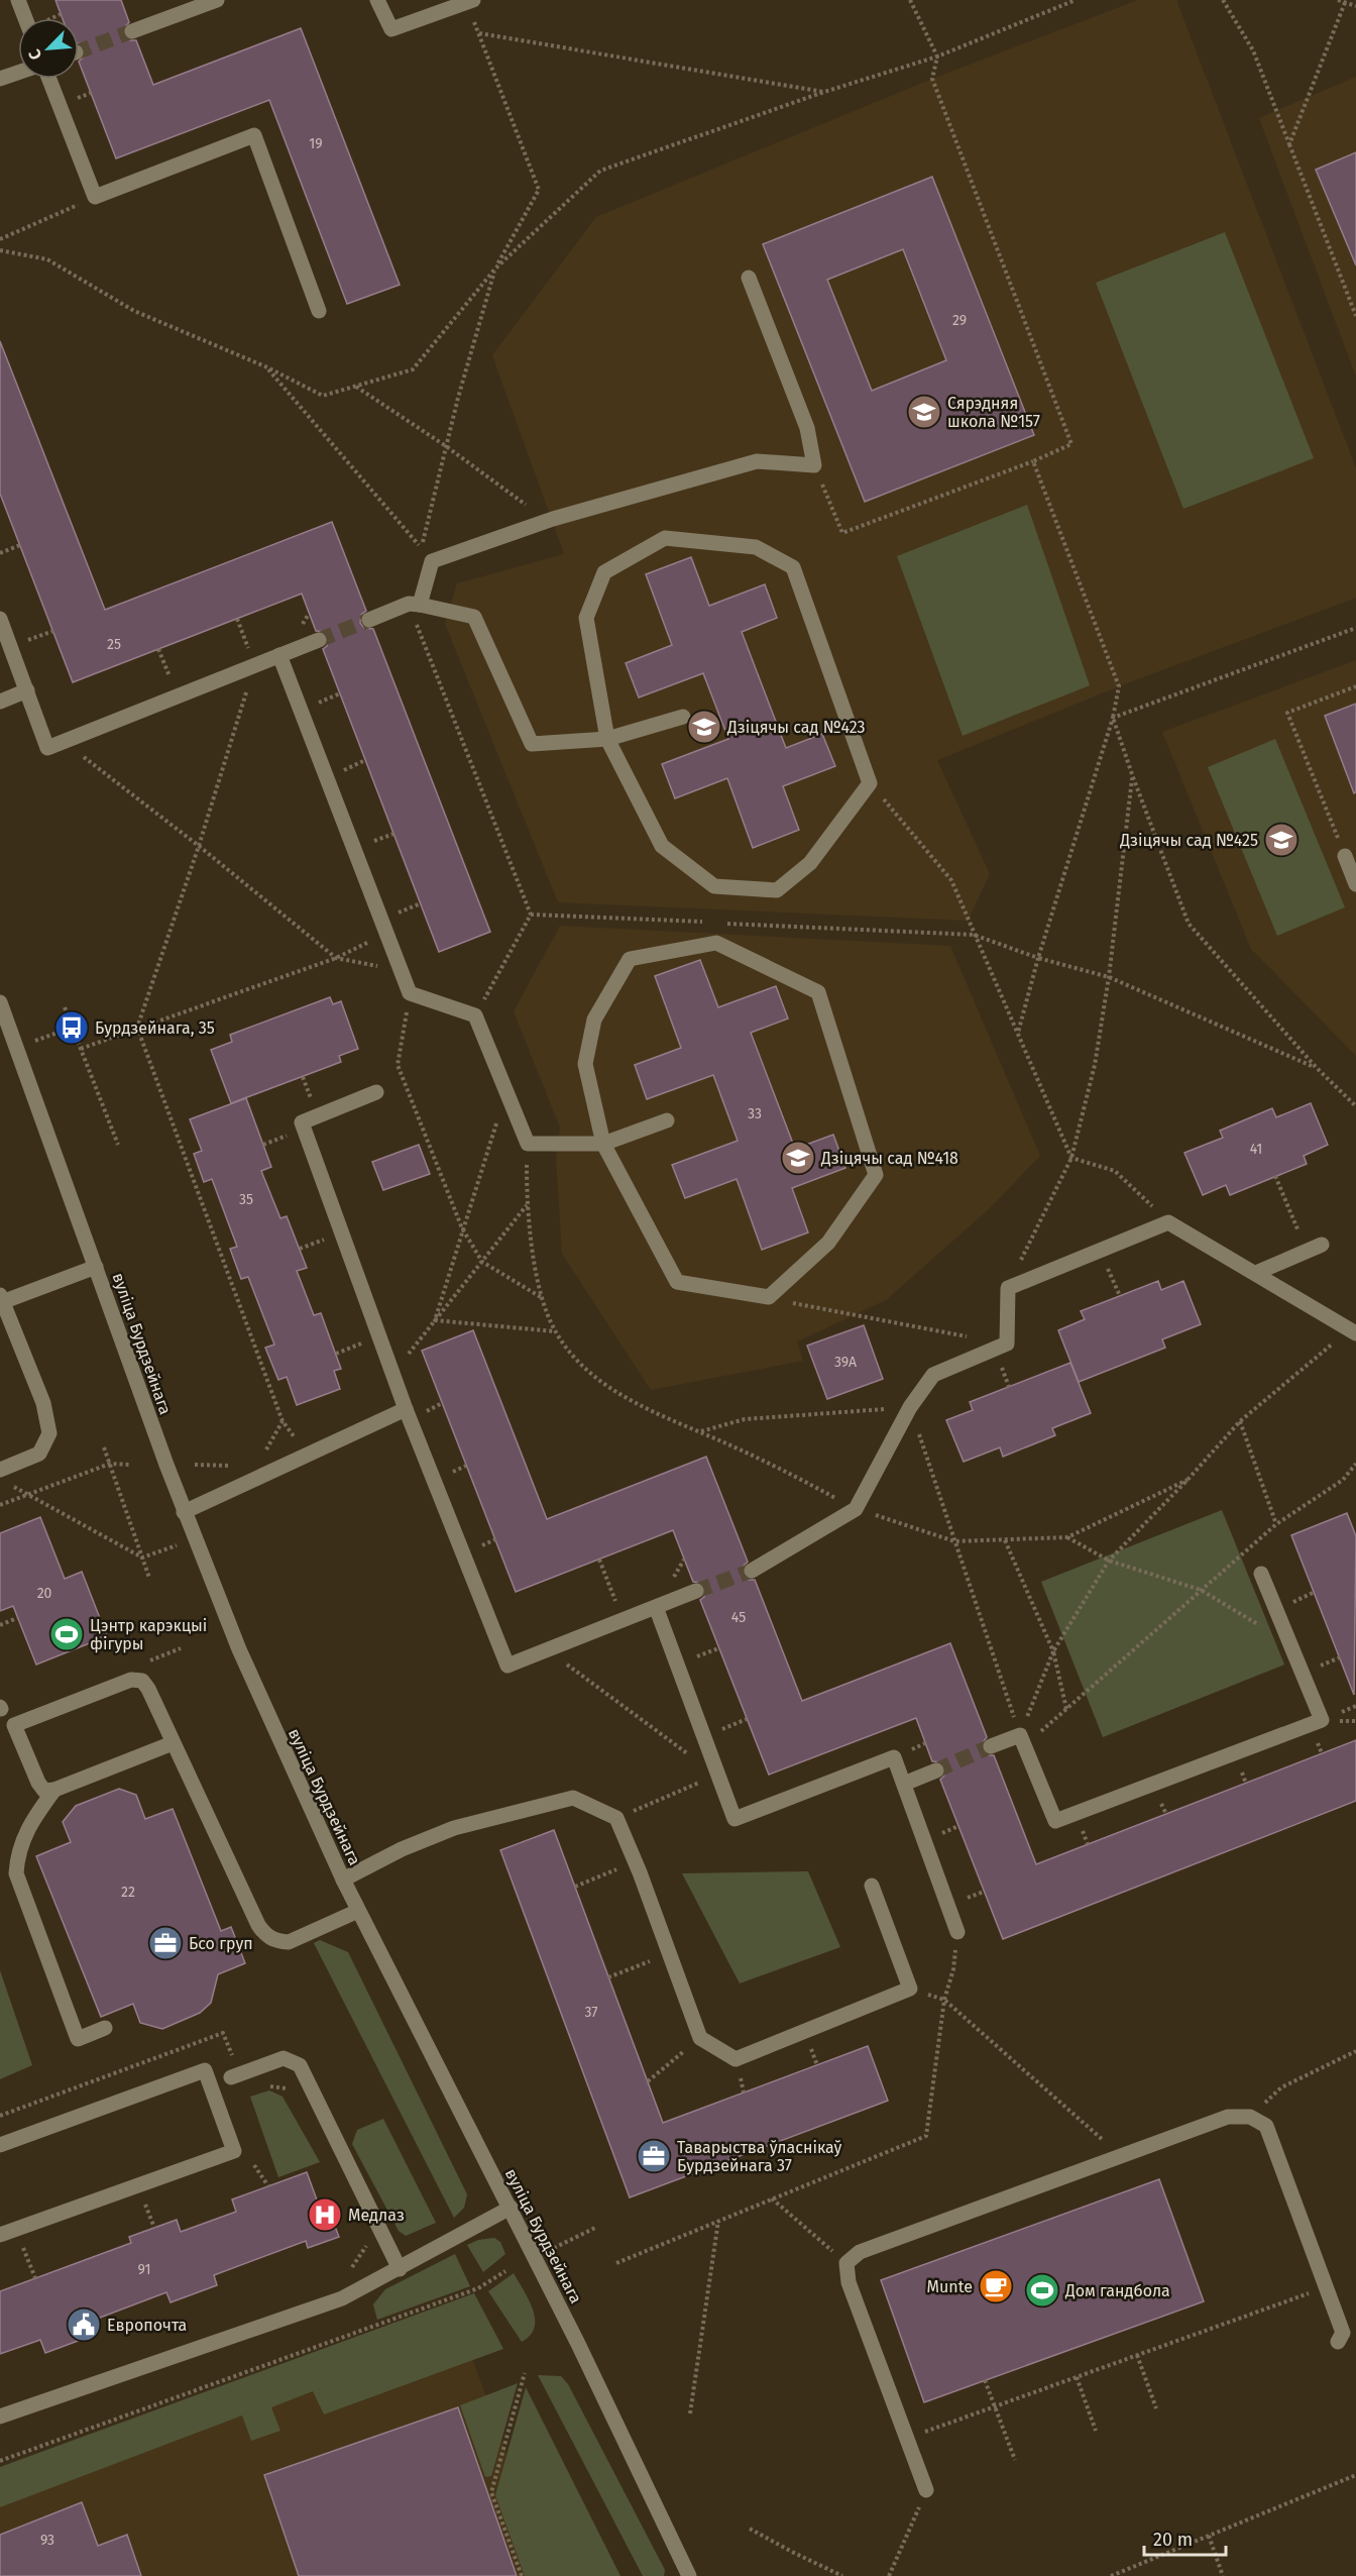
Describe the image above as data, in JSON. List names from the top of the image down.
{
  "streets": {
    "street": ["вуліца Бурдзейнага"]
  },
  "places": {
    "school or university": [
      "Сярэдняя школа №157",
      "Дзіцячы сад №423",
      "Дзіцячы сад №425",
      "Дзіцячы сад №418"
    ],
    "bus stop": ["Бурдзейнага, 35"],
    "sports": ["Цэнтр карэкцыі фігуры", "Дом гандбола"],
    "office": ["Бсо груп", "Таварыства ўласнікаў Бурдзейнага 37"],
    "hospital": ["Медлаз"],
    "cafe": ["Munte"],
    "public building": ["Европочта"]
  },
  "house_numbers": [
    "19",
    "29",
    "25",
    "33",
    "41",
    "35",
    "39А",
    "20",
    "45",
    "22",
    "37",
    "91",
    "93"
  ],
  "scale_bar": "20 m",
  "north": "bottom left"
}
